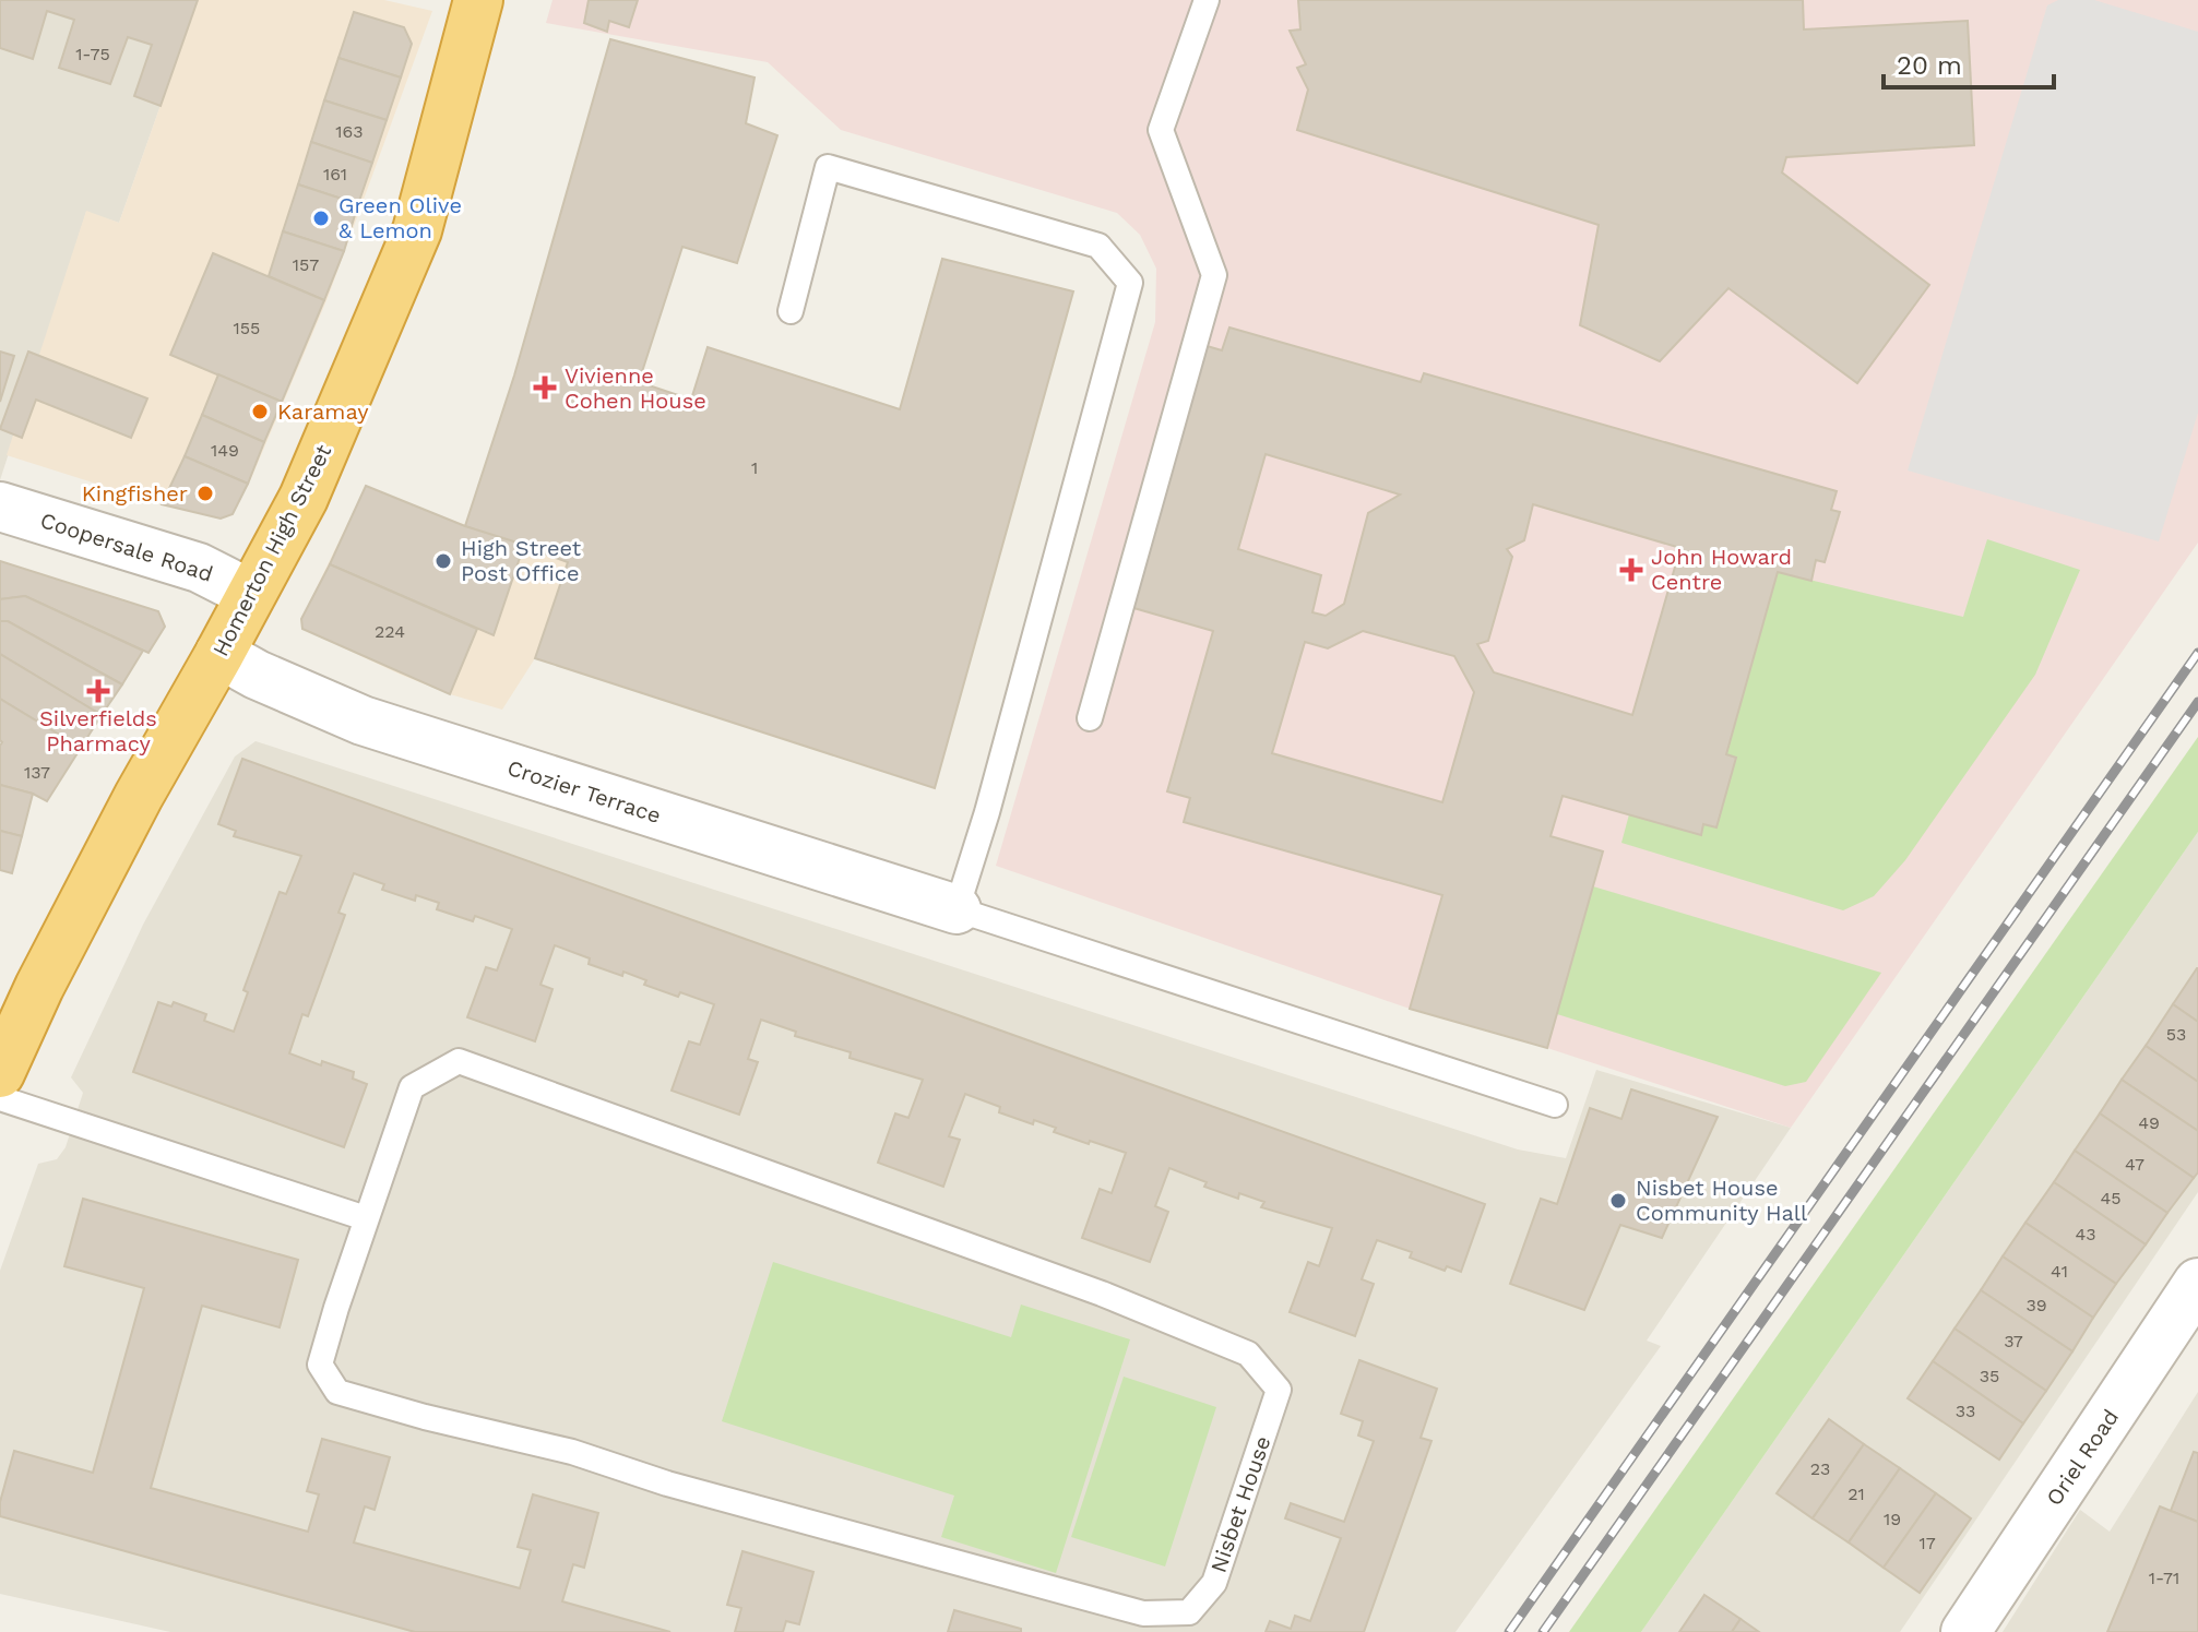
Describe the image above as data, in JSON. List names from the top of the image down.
{
  "streets": {
    "highway": ["Homerton High Street"],
    "street": ["Coopersale Road", "Crozier Terrace", "Oriel Road"],
    "lane": ["Nisbet House"]
  },
  "crossings": [
    ["Coopersale Road", "Homerton High Street"],
    ["Homerton High Street", "Crozier Terrace"]
  ],
  "places": {
    "other": [
      "Green Olive & Lemon",
      "Karamay",
      "Kingfisher",
      "High Street Post Office",
      "Nisbet House Community Hall"
    ],
    "health": ["Vivienne Cohen House", "John Howard Centre", "Silverfields Pharmacy"]
  },
  "house_numbers": [
    "1-75",
    "163",
    "161",
    "157",
    "155",
    "149",
    "1",
    "224",
    "137",
    "53",
    "49",
    "47",
    "45",
    "43",
    "41",
    "39",
    "37",
    "35",
    "33",
    "23",
    "21",
    "19",
    "17",
    "1-71"
  ],
  "scale_bar": "20 m"
}
